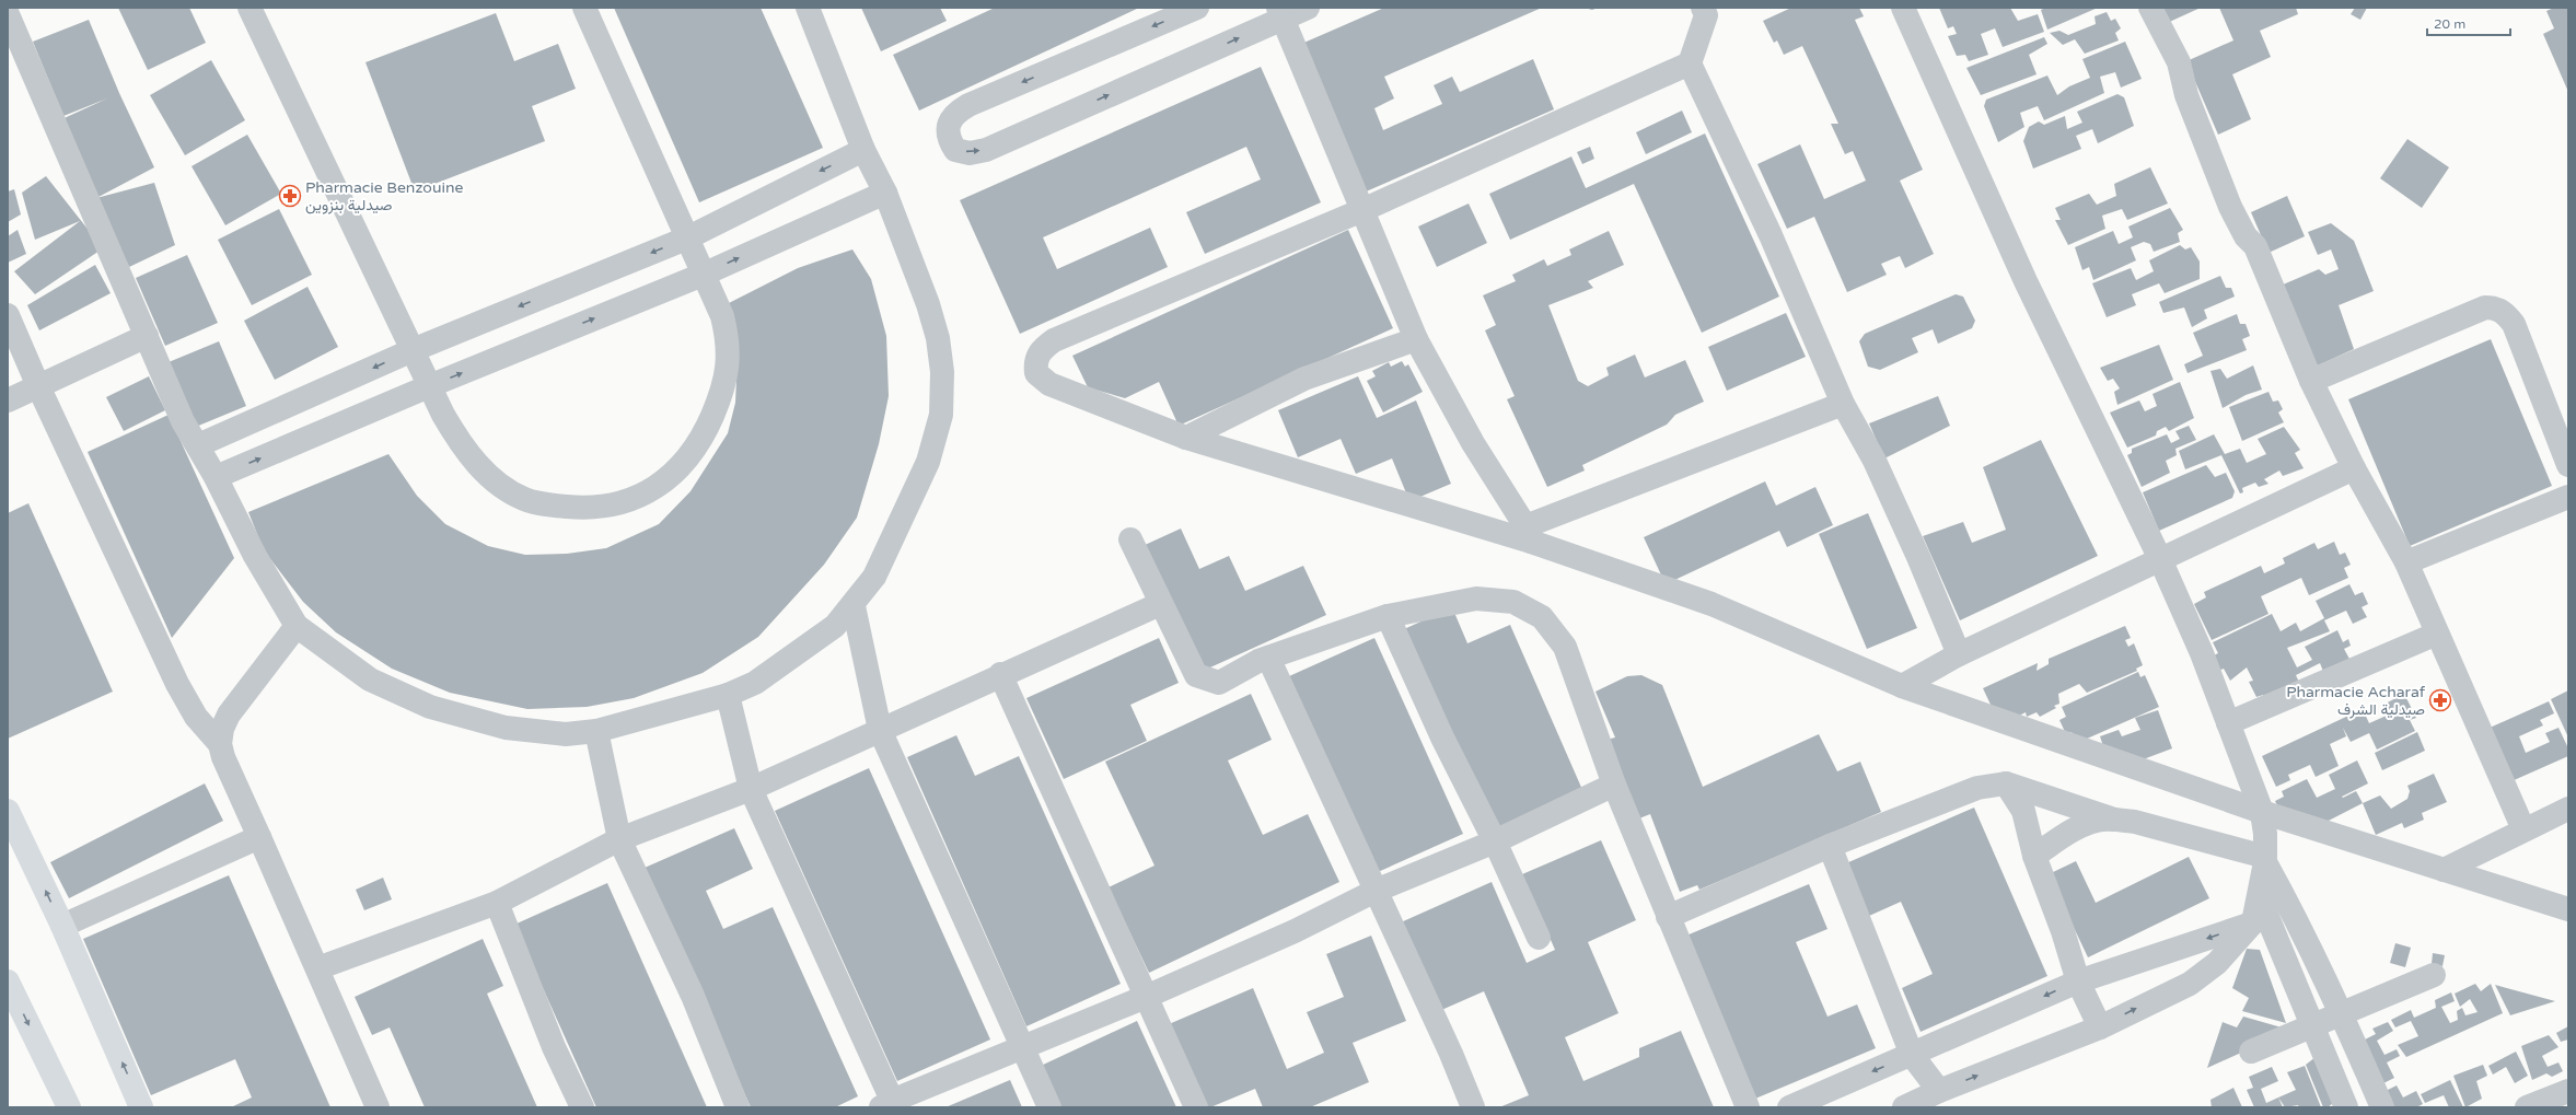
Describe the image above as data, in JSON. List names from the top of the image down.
{
  "places": {
    "pharmacy": ["Pharmacie Benzouine صيدلية بنزوين", "Pharmacie Acharaf صيدلية الشرف"]
  },
  "scale_bar": "20 m"
}
